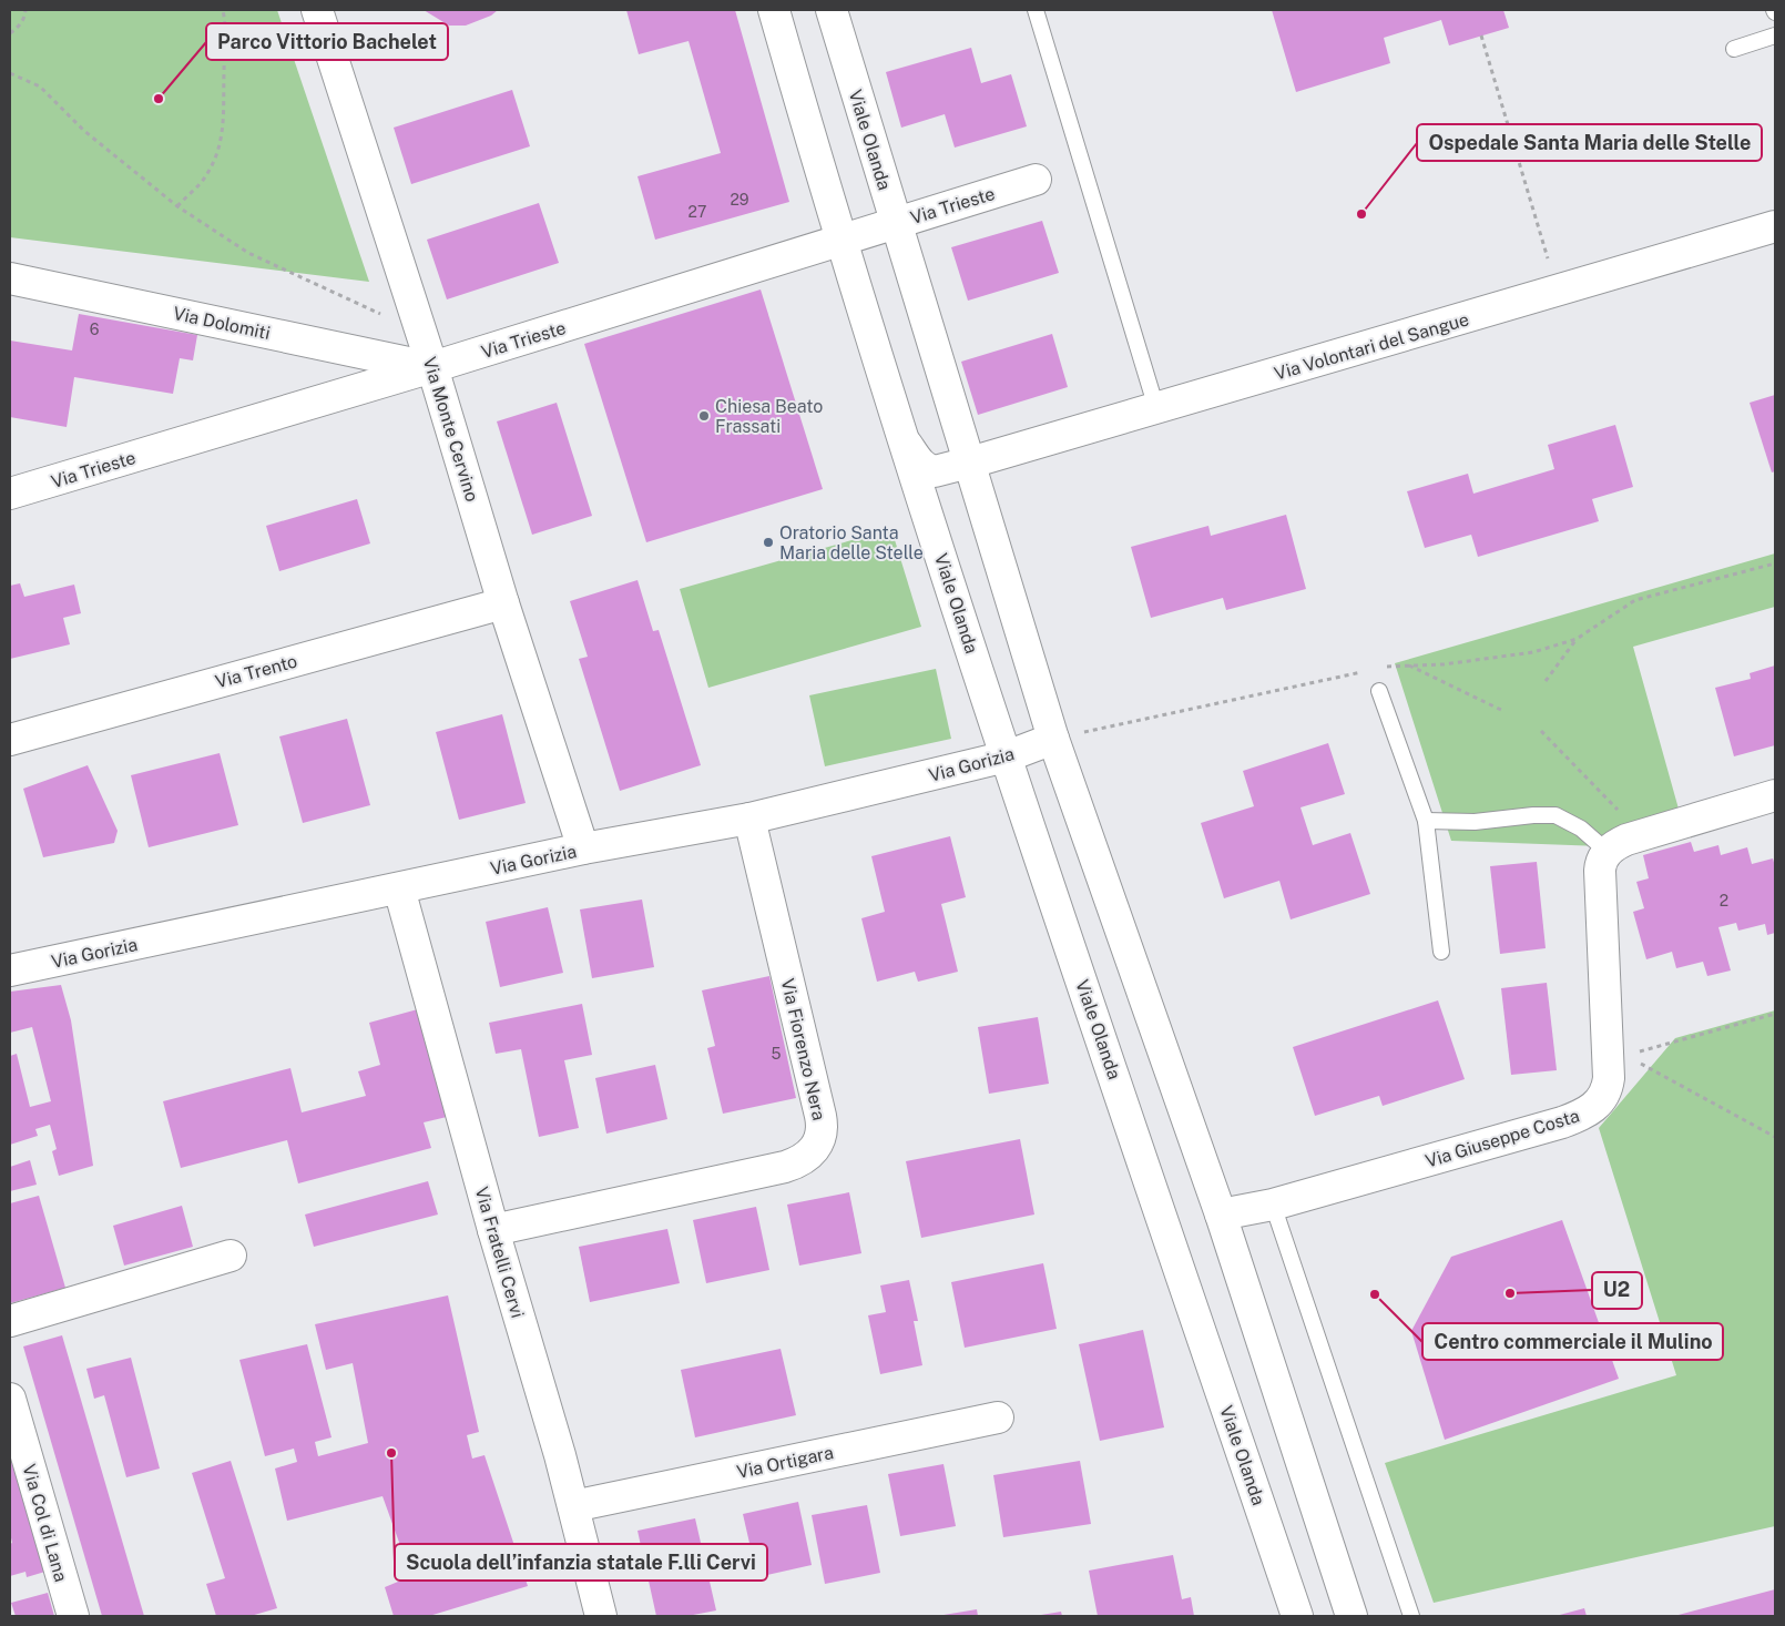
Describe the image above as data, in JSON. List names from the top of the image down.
{
  "streets": {
    "street": [
      "Viale Olanda",
      "Via Trieste",
      "Via Dolomiti",
      "Via Volontari del Sangue",
      "Via Monte Cervino",
      "Via Trento",
      "Via Gorizia",
      "Via Fiorenzo Nera",
      "Via Giuseppe Costa",
      "Via Fratelli Cervi",
      "Via Ortigara",
      "Via Col di Lana"
    ]
  },
  "crossings": [
    ["Viale Olanda", "Via Trieste"],
    ["Viale Olanda", "Via Volontari del Sangue"],
    ["Viale Olanda", "Via Gorizia"],
    ["Viale Olanda", "Via Giuseppe Costa"],
    ["Via Trieste", "Via Dolomiti"],
    ["Via Trieste", "Via Monte Cervino"],
    ["Via Dolomiti", "Via Monte Cervino"],
    ["Via Monte Cervino", "Via Trento"],
    ["Via Monte Cervino", "Via Gorizia"],
    ["Via Gorizia", "Via Fiorenzo Nera"],
    ["Via Gorizia", "Via Fratelli Cervi"],
    ["Via Fiorenzo Nera", "Via Fratelli Cervi"],
    ["Via Fratelli Cervi", "Via Ortigara"]
  ],
  "places": [
    "Parco Vittorio Bachelet",
    "Ospedale Santa Maria delle Stelle",
    "Chiesa Beato Frassati",
    "Oratorio Santa Maria delle Stelle",
    "U2",
    "Centro commerciale il Mulino",
    "Scuola dell’infanzia statale F.lli Cervi"
  ],
  "house_numbers": [
    "29",
    "27",
    "6",
    "2",
    "5"
  ]
}
